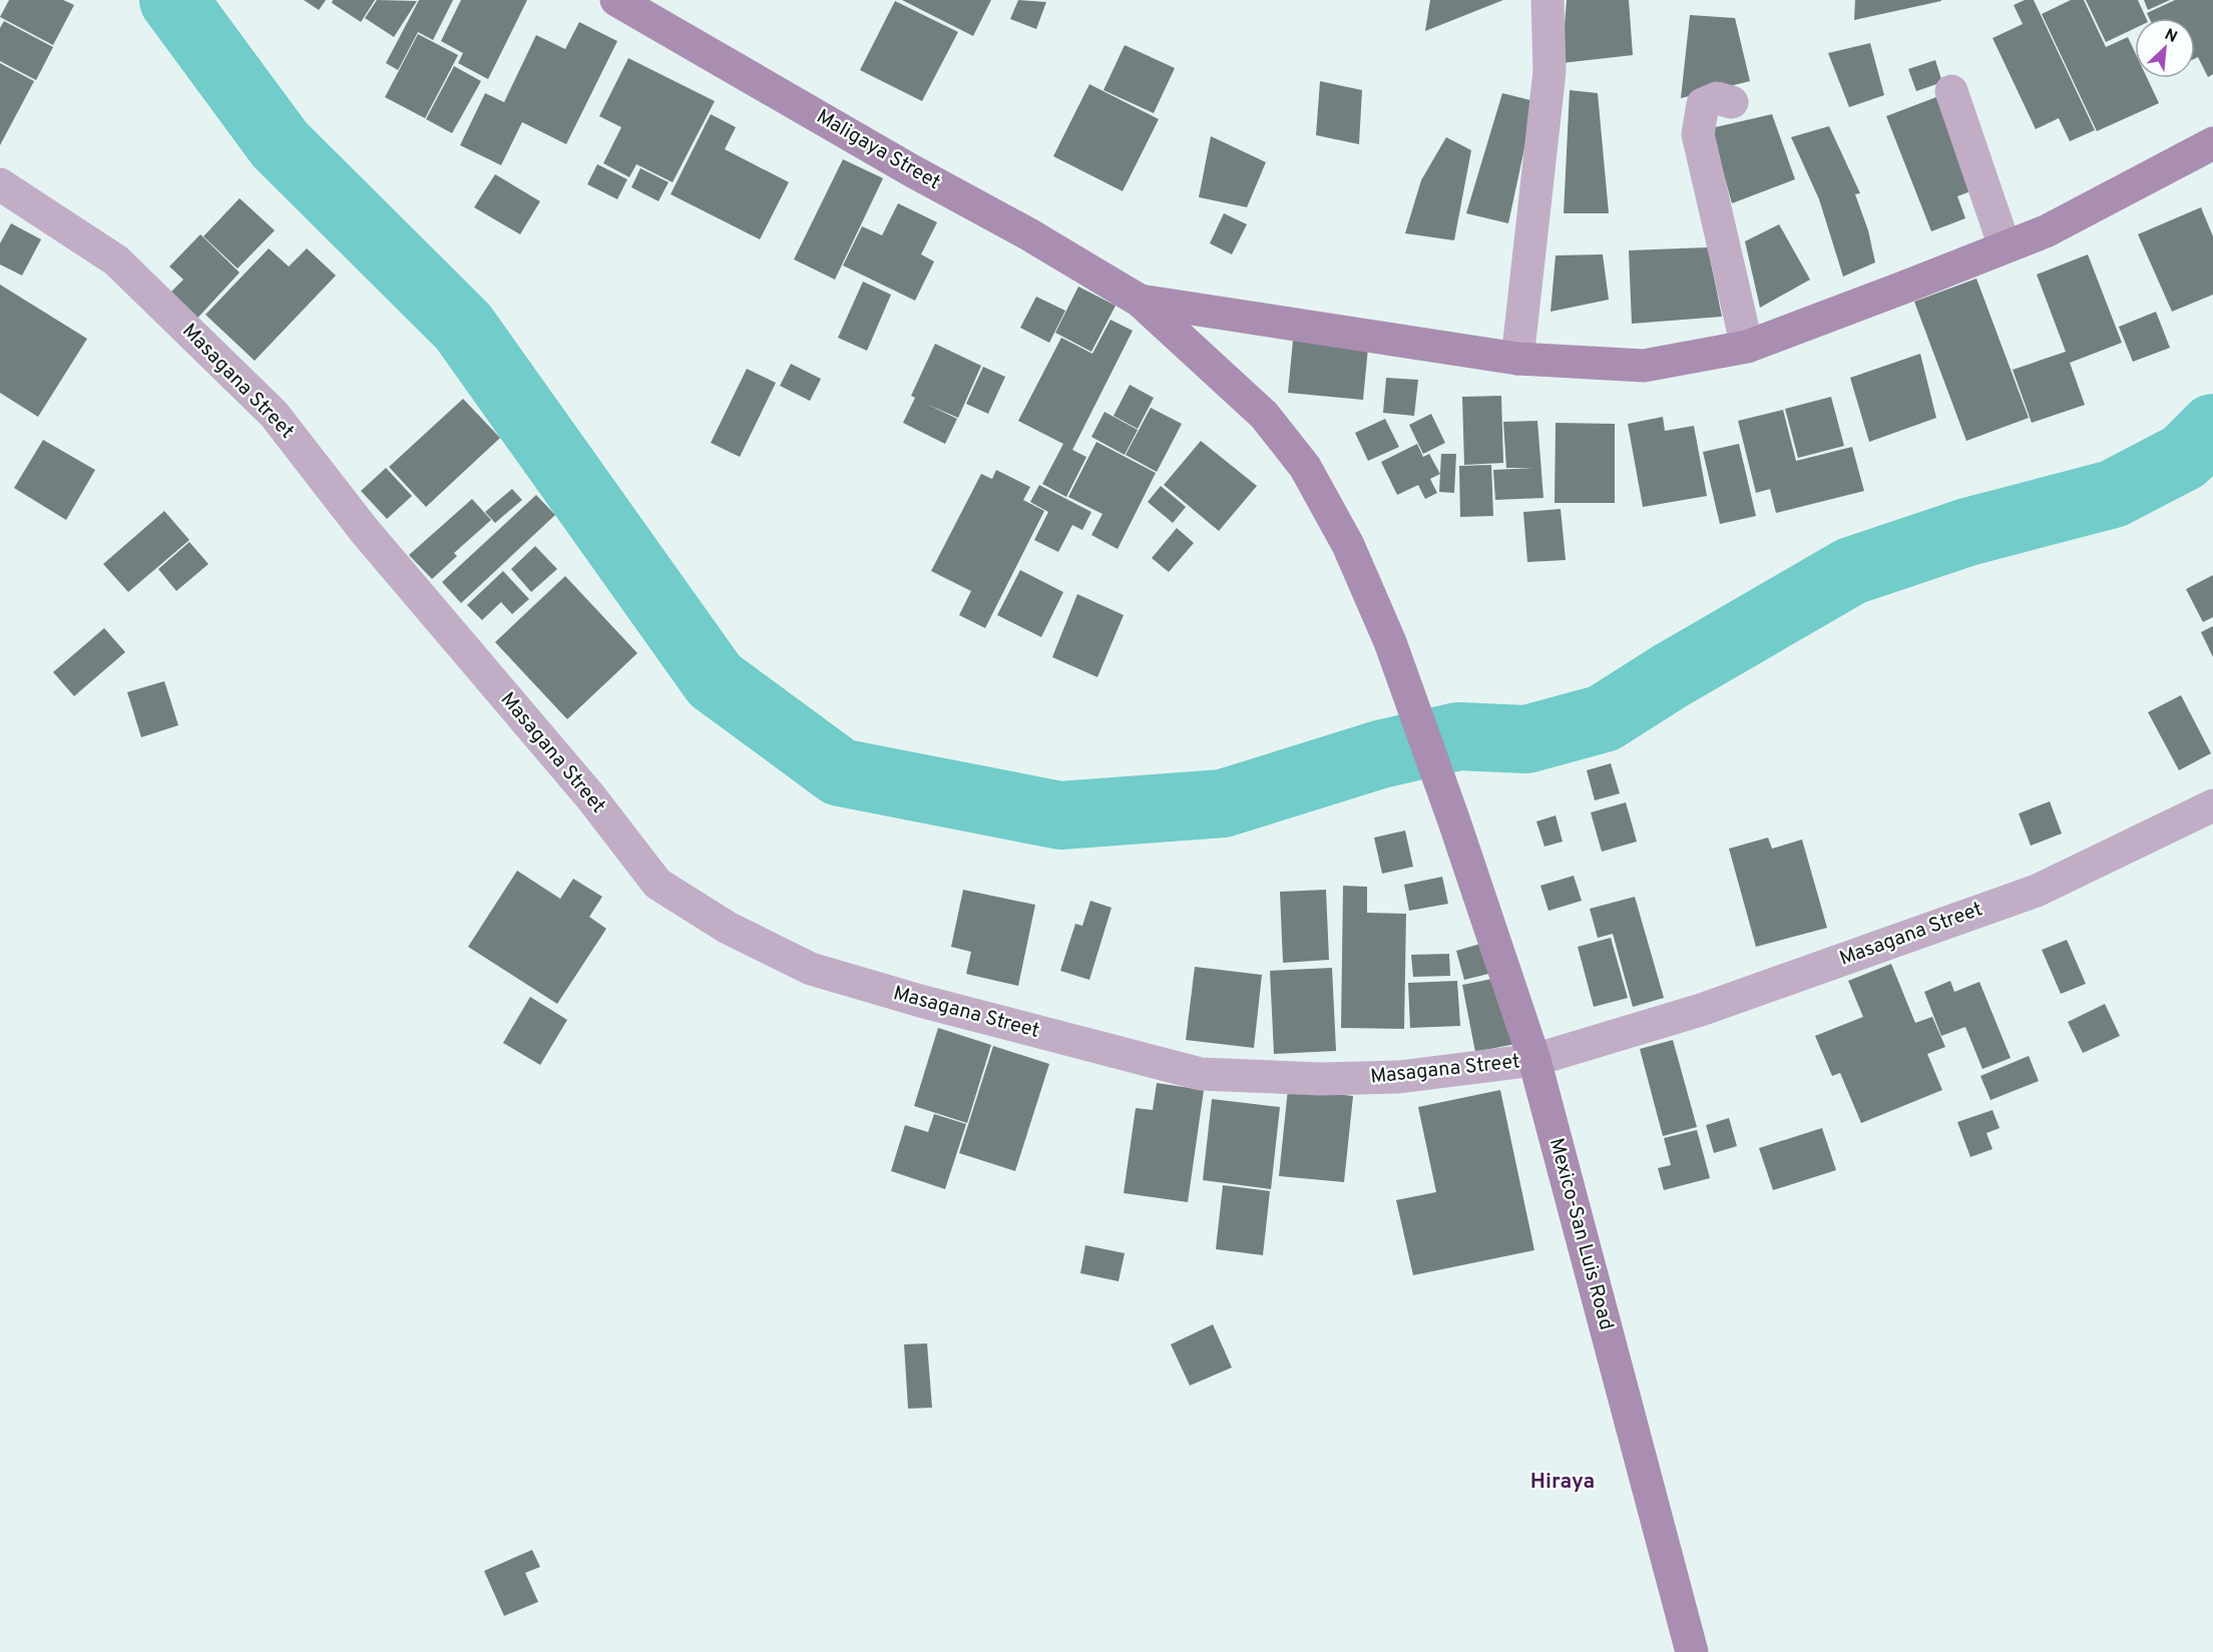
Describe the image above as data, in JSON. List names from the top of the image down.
{
  "streets": {
    "main road": ["Maligaya Street", "Mexico-San Luis Road"],
    "street": ["Masagana Street"]
  },
  "crossings": [
    ["Maligaya Street", "Mexico-San Luis Road"],
    ["Masagana Street", "Mexico-San Luis Road"]
  ],
  "districts": ["Hiraya"],
  "north": "top right"
}
